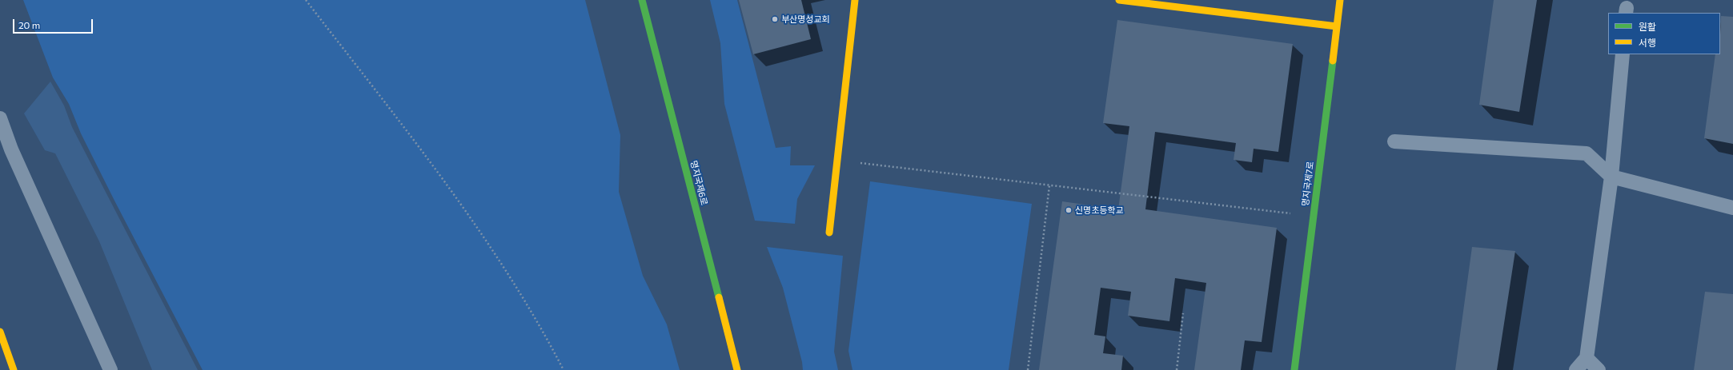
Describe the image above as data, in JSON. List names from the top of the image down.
{
  "streets": {
    "main road": ["명지국제6로", "명지국제7로"]
  },
  "places": ["부산명성교회", "신명초등학교"],
  "legend": ["원활", "서행"],
  "scale_bar": "20 m"
}
